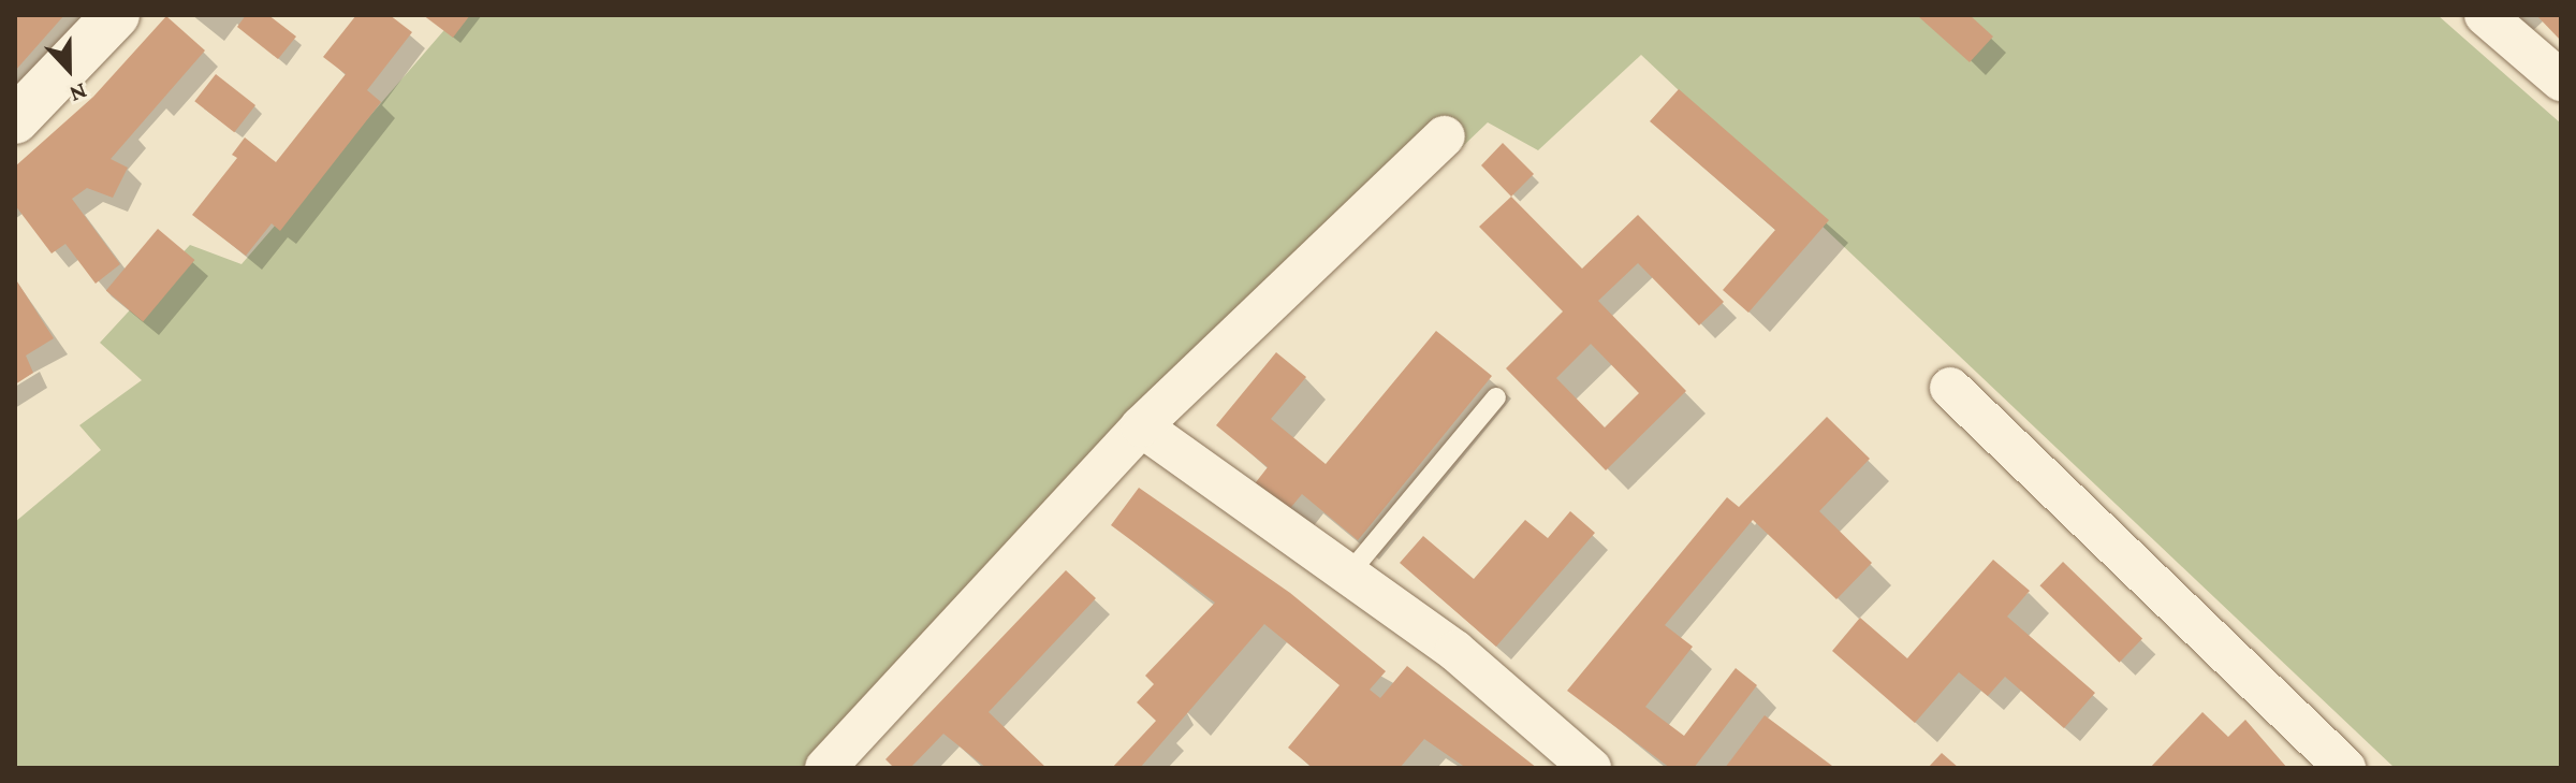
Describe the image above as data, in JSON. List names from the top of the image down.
{
  "north": "bottom"
}
